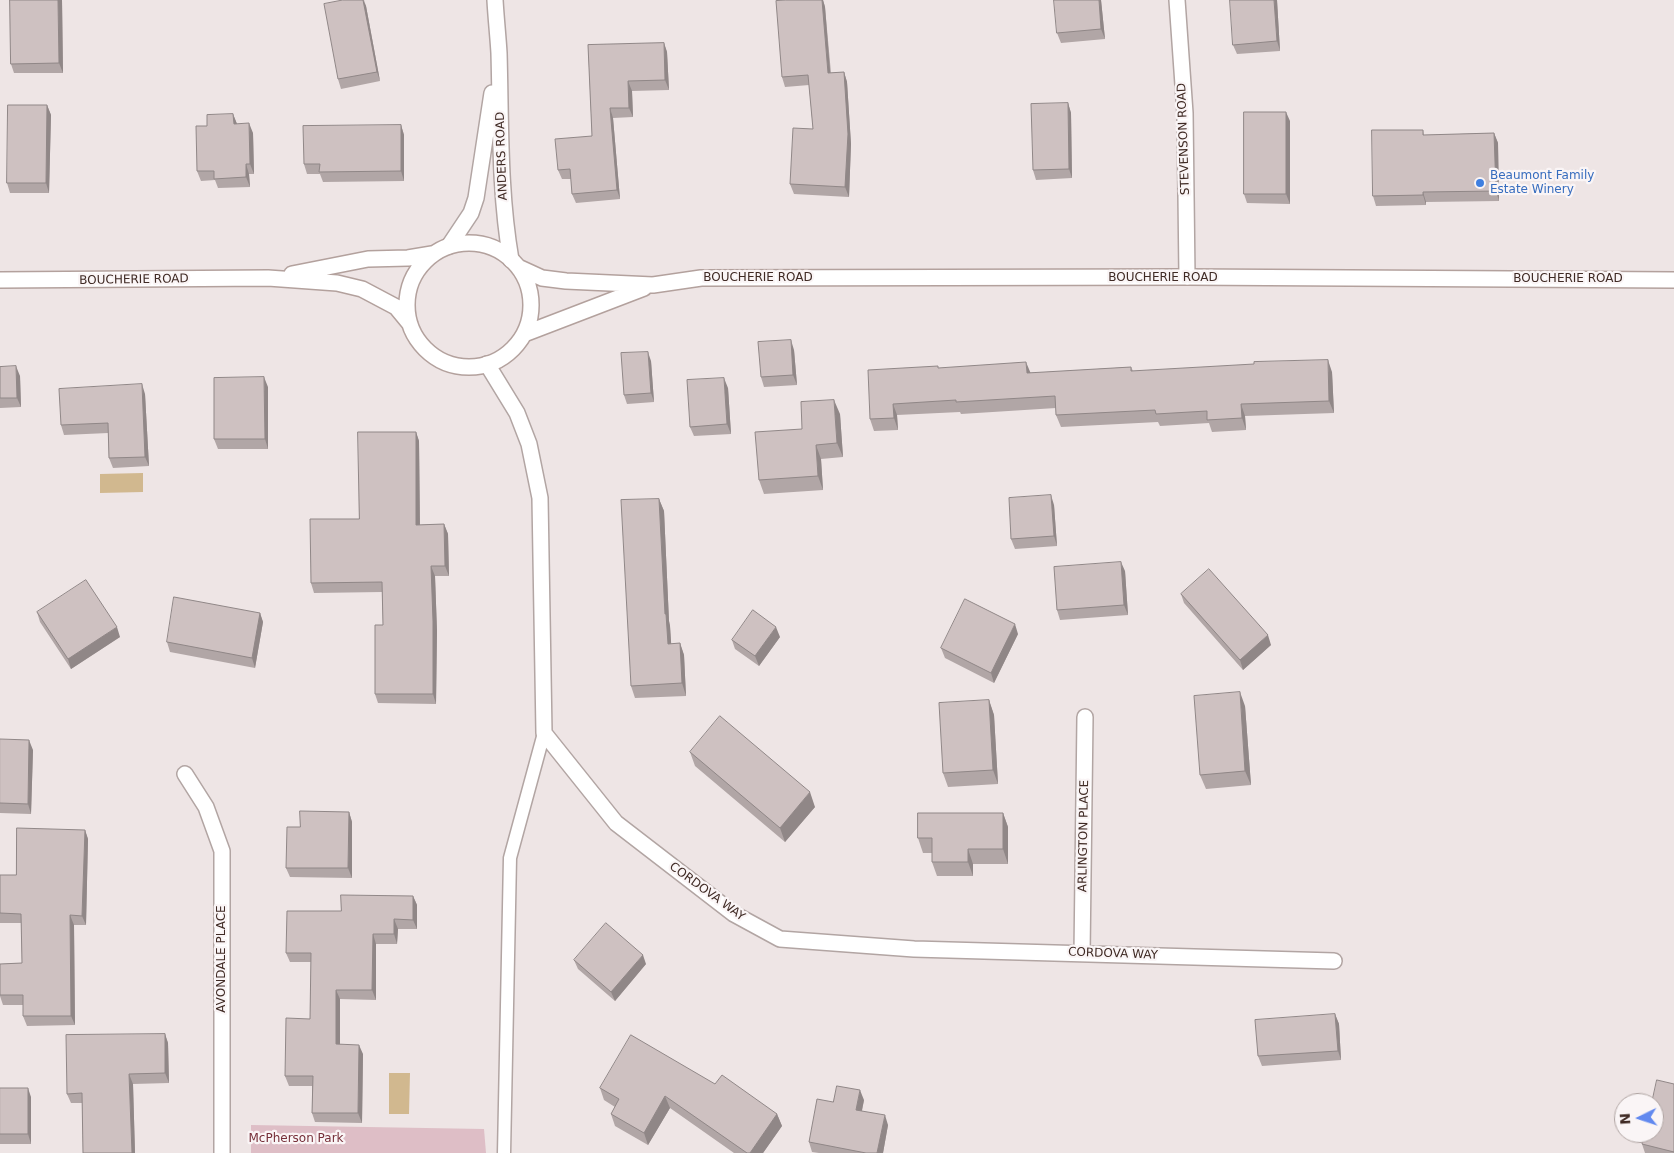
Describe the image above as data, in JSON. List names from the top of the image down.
{
  "streets": {
    "street": [
      "STEVENSON ROAD",
      "ANDERS ROAD",
      "BOUCHERIE ROAD",
      "ARLINGTON PLACE",
      "CORDOVA WAY",
      "AVONDALE PLACE"
    ]
  },
  "crossings": [
    ["STEVENSON ROAD", "BOUCHERIE ROAD"],
    ["ANDERS ROAD", "BOUCHERIE ROAD"],
    ["ARLINGTON PLACE", "CORDOVA WAY"]
  ],
  "parks": ["McPherson Park"],
  "places": ["Beaumont Family Estate Winery"],
  "north": "left"
}
